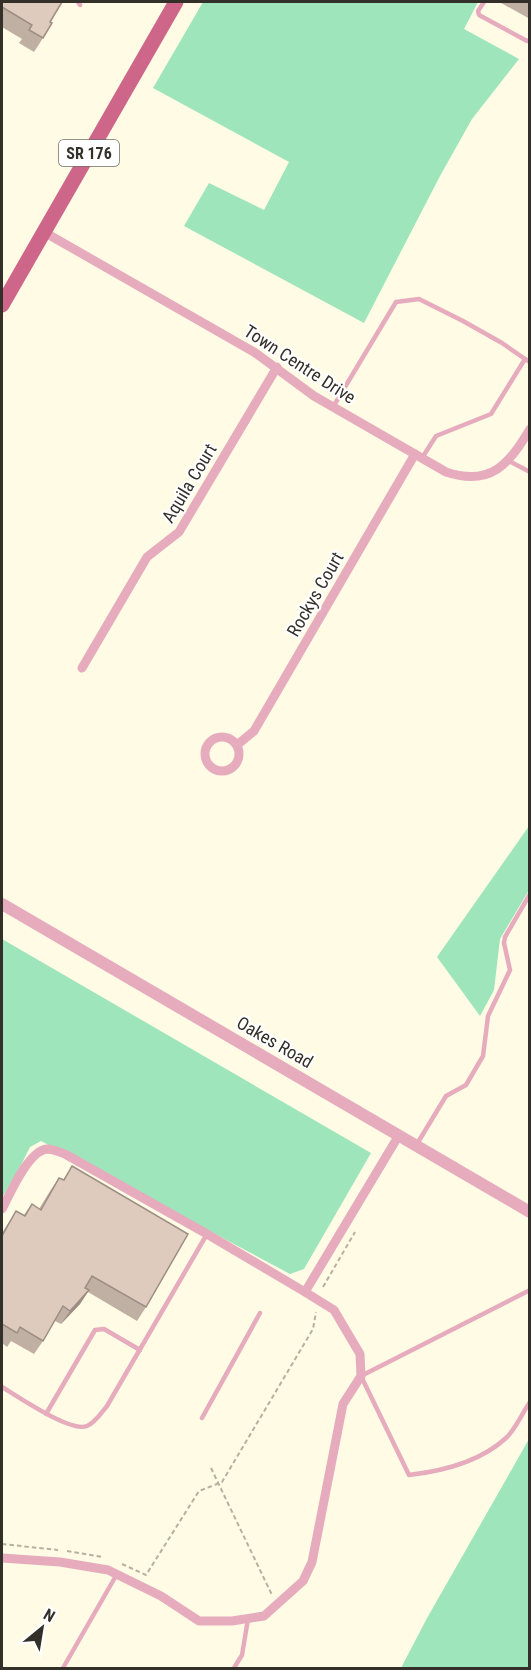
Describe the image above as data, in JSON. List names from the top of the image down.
{
  "streets": {
    "main road": ["SR 176"],
    "street": [
      "Town Centre Drive",
      "Aquila Court",
      "Rockys Court",
      "Oakes Road"
    ]
  },
  "crossings": [
    ["SR 176", "Town Centre Drive"],
    ["Town Centre Drive", "Aquila Court"],
    ["Town Centre Drive", "Rockys Court"]
  ],
  "north": "top right"
}
